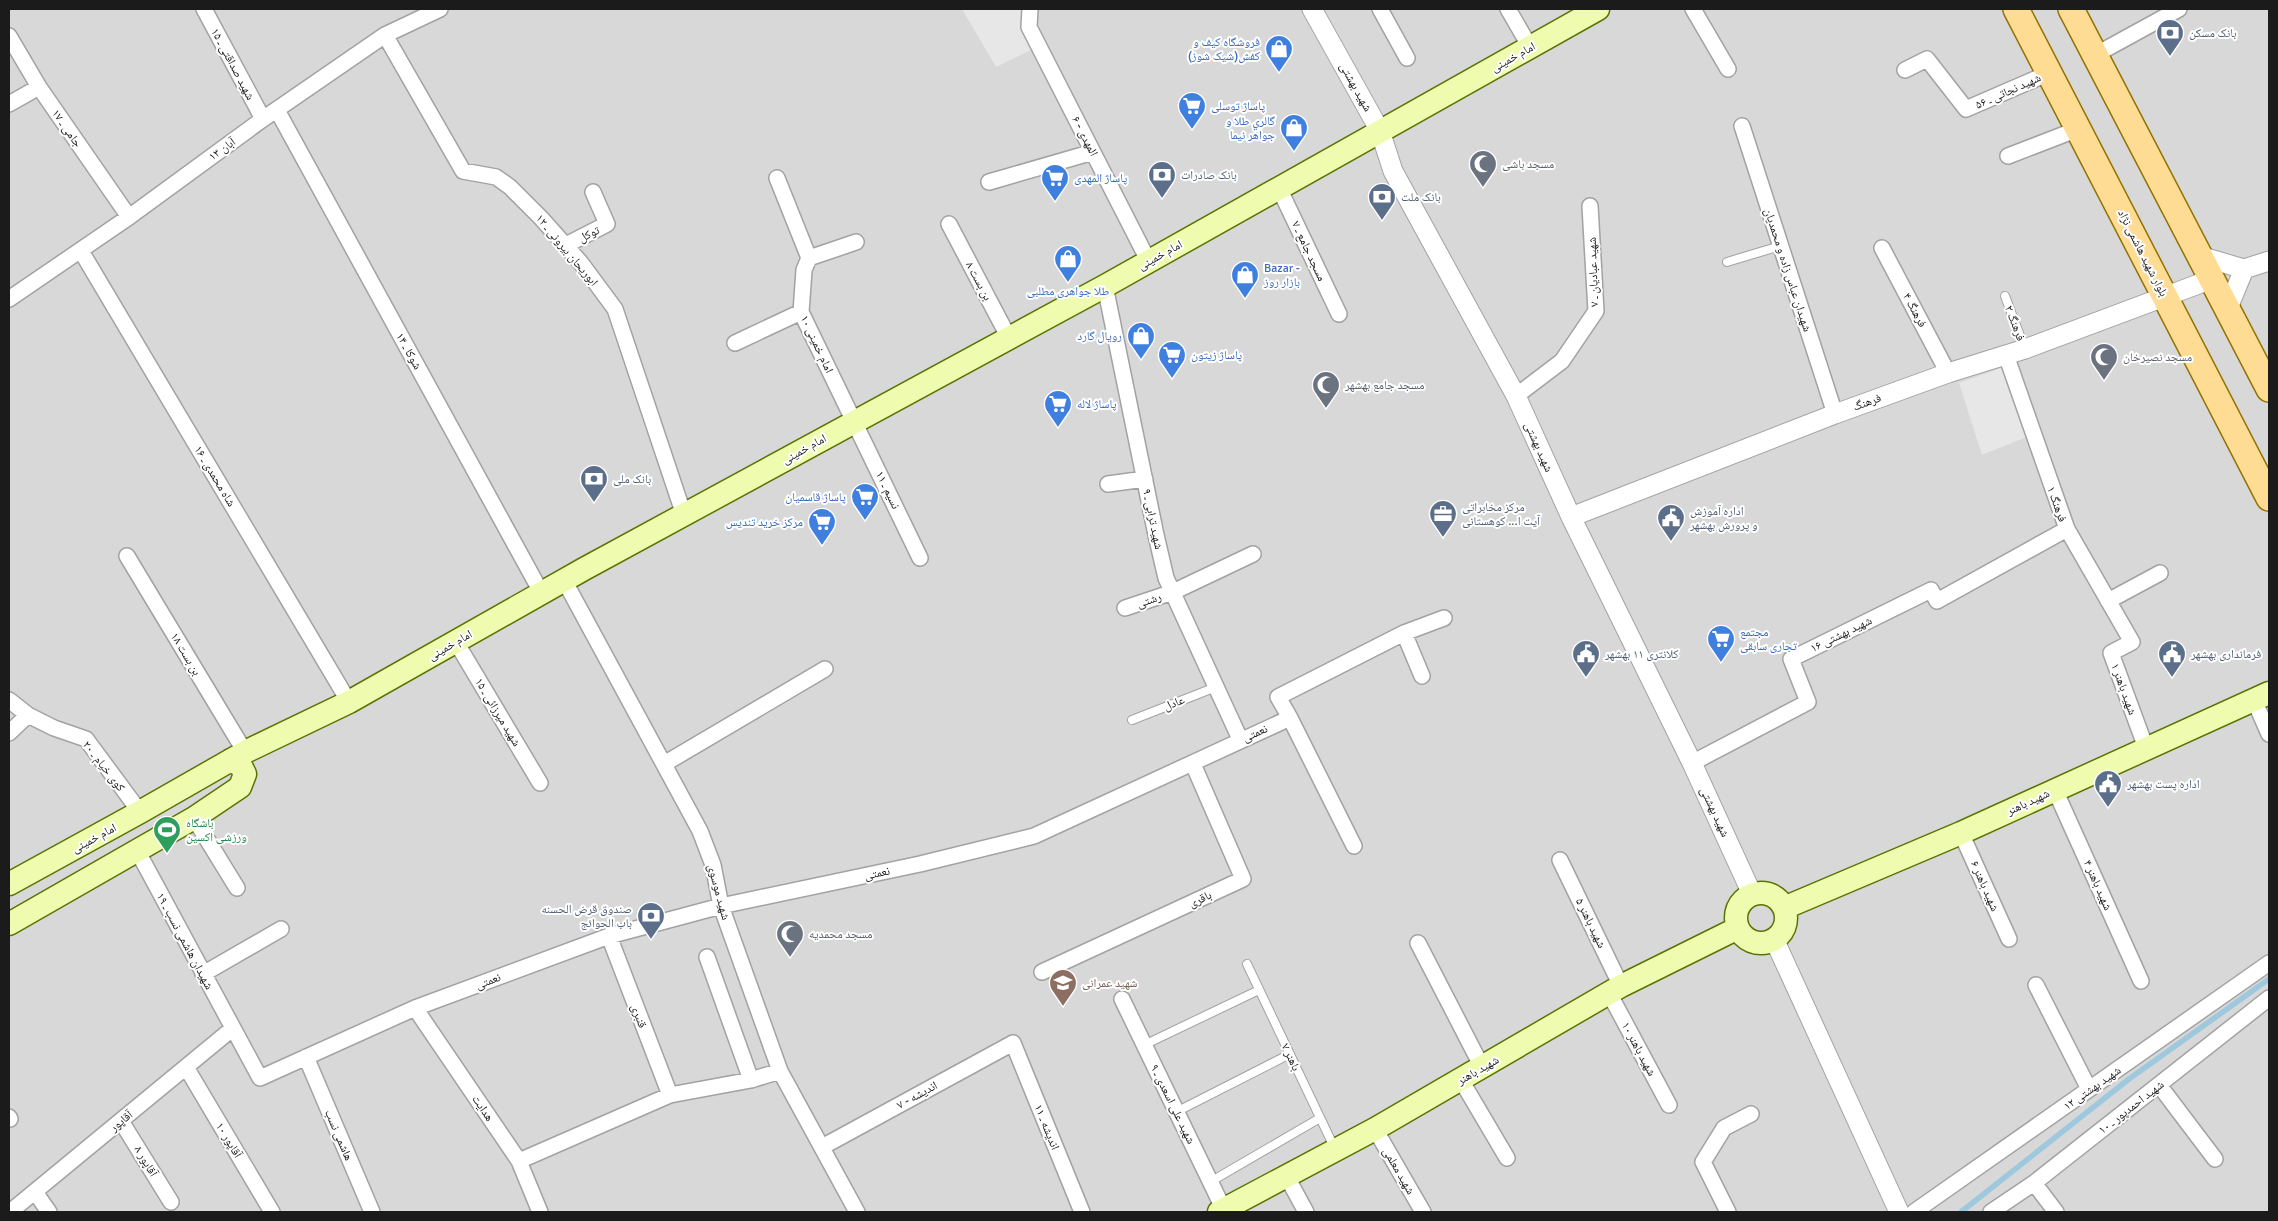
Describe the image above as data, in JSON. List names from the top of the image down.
{
  "streets": {
    "main road": ["امام خمینی", "بلوار شهید هاشمی نژاد", "شهید باهنر"],
    "street": [
      "شهید صداقتی ـ ۱۵",
      "شهید بهشتی",
      "شهید نجاتی ـ ۵۶",
      "جامی ـ ۱۷",
      "المهدی - ۶",
      "۱۳ آبان",
      "توکل",
      "ابوریحان بیرونی ـ ۱۲",
      "مسجد جامع ـ ۷",
      "شهیدان عباس زاده و محمدیان",
      "شهید عبادیان ـ ۷",
      "بن بست ۸",
      "فرهنگ ۴",
      "امام خمینی ۱۰",
      "شوکا ـ ۱۴",
      "فرهنگ",
      "شاه محمدی ـ ۱۶",
      "نسیم ـ ۱۱",
      "فرهنگ ۱",
      "شهید ترابی ـ ۹",
      "رشتی",
      "شهید بهشتی ۱۶",
      "بن بست ۱۸",
      "شهید باهنر ۱",
      "شهید میرزائی ـ ۱۵",
      "نعمتی",
      "کوی خیام ـ ۲۰",
      "شهید باهنر ۴",
      "شهید باهنر ۶",
      "شهید موسوی",
      "باقری",
      "شهید باهنر ۵",
      "شهیدان هاشمی نسب ـ ۱۹",
      "قنبری",
      "شهید باهنر ۱۰",
      "شهید بهشتی ۱۲",
      "اندیشه - ۷",
      "شهید علی اسعدی ـ ۹",
      "شهید احمدپور ـ ۱۰",
      "هدایت",
      "آقاپور",
      "اندیشه ـ ۱۱",
      "هاشمی نسب",
      "آقاپور ۱۰",
      "آقاپور ۸",
      "شهید معلمی"
    ],
    "lane": ["فرهنگ ۲", "عادل", "باهنر ۷"]
  },
  "crossings": [
    ["امام خمینی", "شهید بهشتی"],
    ["امام خمینی", "المهدی - ۶"],
    ["امام خمینی", "ابوریحان بیرونی ـ ۱۲"],
    ["امام خمینی", "مسجد جامع ـ ۷"],
    ["امام خمینی", "بن بست ۸"],
    ["امام خمینی", "امام خمینی ۱۰"],
    ["امام خمینی", "شوکا ـ ۱۴"],
    ["امام خمینی", "شاه محمدی ـ ۱۶"],
    ["امام خمینی", "نسیم ـ ۱۱"],
    ["امام خمینی", "شهید ترابی ـ ۹"],
    ["امام خمینی", "بن بست ۱۸"],
    ["امام خمینی", "شهید میرزائی ـ ۱۵"],
    ["امام خمینی", "کوی خیام ـ ۲۰"],
    ["امام خمینی", "شهید موسوی"],
    ["شهید صداقتی ـ ۱۵", "۱۳ آبان"],
    ["شهید بهشتی", "شهید عبادیان ـ ۷"],
    ["شهید بهشتی", "فرهنگ"],
    ["شهید بهشتی", "شهید بهشتی ۱۶"],
    ["شهید بهشتی", "شهید باهنر"],
    ["شهید نجاتی ـ ۵۶", "بلوار شهید هاشمی نژاد"],
    ["جامی ـ ۱۷", "۱۳ آبان"],
    ["۱۳ آبان", "ابوریحان بیرونی ـ ۱۲"],
    ["۱۳ آبان", "شوکا ـ ۱۴"],
    ["۱۳ آبان", "شاه محمدی ـ ۱۶"],
    ["توکل", "ابوریحان بیرونی ـ ۱۲"],
    ["بلوار شهید هاشمی نژاد", "فرهنگ"],
    ["شهیدان عباس زاده و محمدیان", "فرهنگ"],
    ["فرهنگ ۴", "فرهنگ"],
    ["فرهنگ ۲", "فرهنگ"],
    ["امام خمینی ۱۰", "نسیم ـ ۱۱"],
    ["فرهنگ", "فرهنگ ۱"],
    ["فرهنگ ۱", "شهید بهشتی ۱۶"],
    ["فرهنگ ۱", "شهید باهنر ۱"],
    ["شهید ترابی ـ ۹", "رشتی"],
    ["شهید ترابی ـ ۹", "عادل"],
    ["شهید ترابی ـ ۹", "نعمتی"],
    ["شهید باهنر ۱", "شهید باهنر"],
    ["نعمتی", "شهید موسوی"],
    ["نعمتی", "باقری"],
    ["نعمتی", "شهیدان هاشمی نسب ـ ۱۹"],
    ["نعمتی", "قنبری"],
    ["نعمتی", "هدایت"],
    ["نعمتی", "هاشمی نسب"],
    ["شهید باهنر", "شهید باهنر ۴"],
    ["شهید باهنر", "شهید باهنر ۶"],
    ["شهید باهنر", "شهید باهنر ۵"],
    ["شهید باهنر", "شهید باهنر ۱۰"],
    ["شهید باهنر", "باهنر ۷"],
    ["شهید باهنر", "شهید علی اسعدی ـ ۹"],
    ["شهید باهنر", "شهید معلمی"],
    ["شهید موسوی", "اندیشه - ۷"],
    ["شهید باهنر ۵", "شهید باهنر ۱۰"],
    ["شهیدان هاشمی نسب ـ ۱۹", "آقاپور"],
    ["اندیشه - ۷", "اندیشه ـ ۱۱"],
    ["آقاپور", "آقاپور ۱۰"],
    ["آقاپور", "آقاپور ۸"]
  ],
  "places": {
    "bank": [
      "بانک مسکن",
      "بانک صادرات",
      "بانک ملت",
      "بانک ملی",
      "صندوق قرض الحسنه باب الحوائج"
    ],
    "shop": [
      "فروشگاه کیف و کفش(شیک شوز)",
      "گالري طلا و جواهر نيما",
      "طلا جواهری مطلبی",
      "Bazar - بازار روز",
      "رویال گارد"
    ],
    "supermarket": [
      "پاساژ توسلی",
      "پاساژ المهدی",
      "پاساژ زیتون",
      "پاساژ لاله",
      "پاساژ قاسمیان",
      "مرکز خرید تندیس",
      "مجتمع تجاری سابقی"
    ],
    "mosque": [
      "مسجد باشی",
      "مسجد نصیرخان",
      "مسجد جامع بهشهر",
      "مسجد محمدیه"
    ],
    "office": ["مرکز مخابراتی آیت ا... کوهستانی"],
    "public building": [
      "اداره آموزش و پرورش بهشهر",
      "کلانتری ۱۱ بهشهر",
      "فرمانداری بهشهر",
      "اداره پست بهشهر"
    ],
    "sports": ["باشگاه ورزشی اکسین"],
    "school or university": ["شهید عمرانی"]
  }
}
